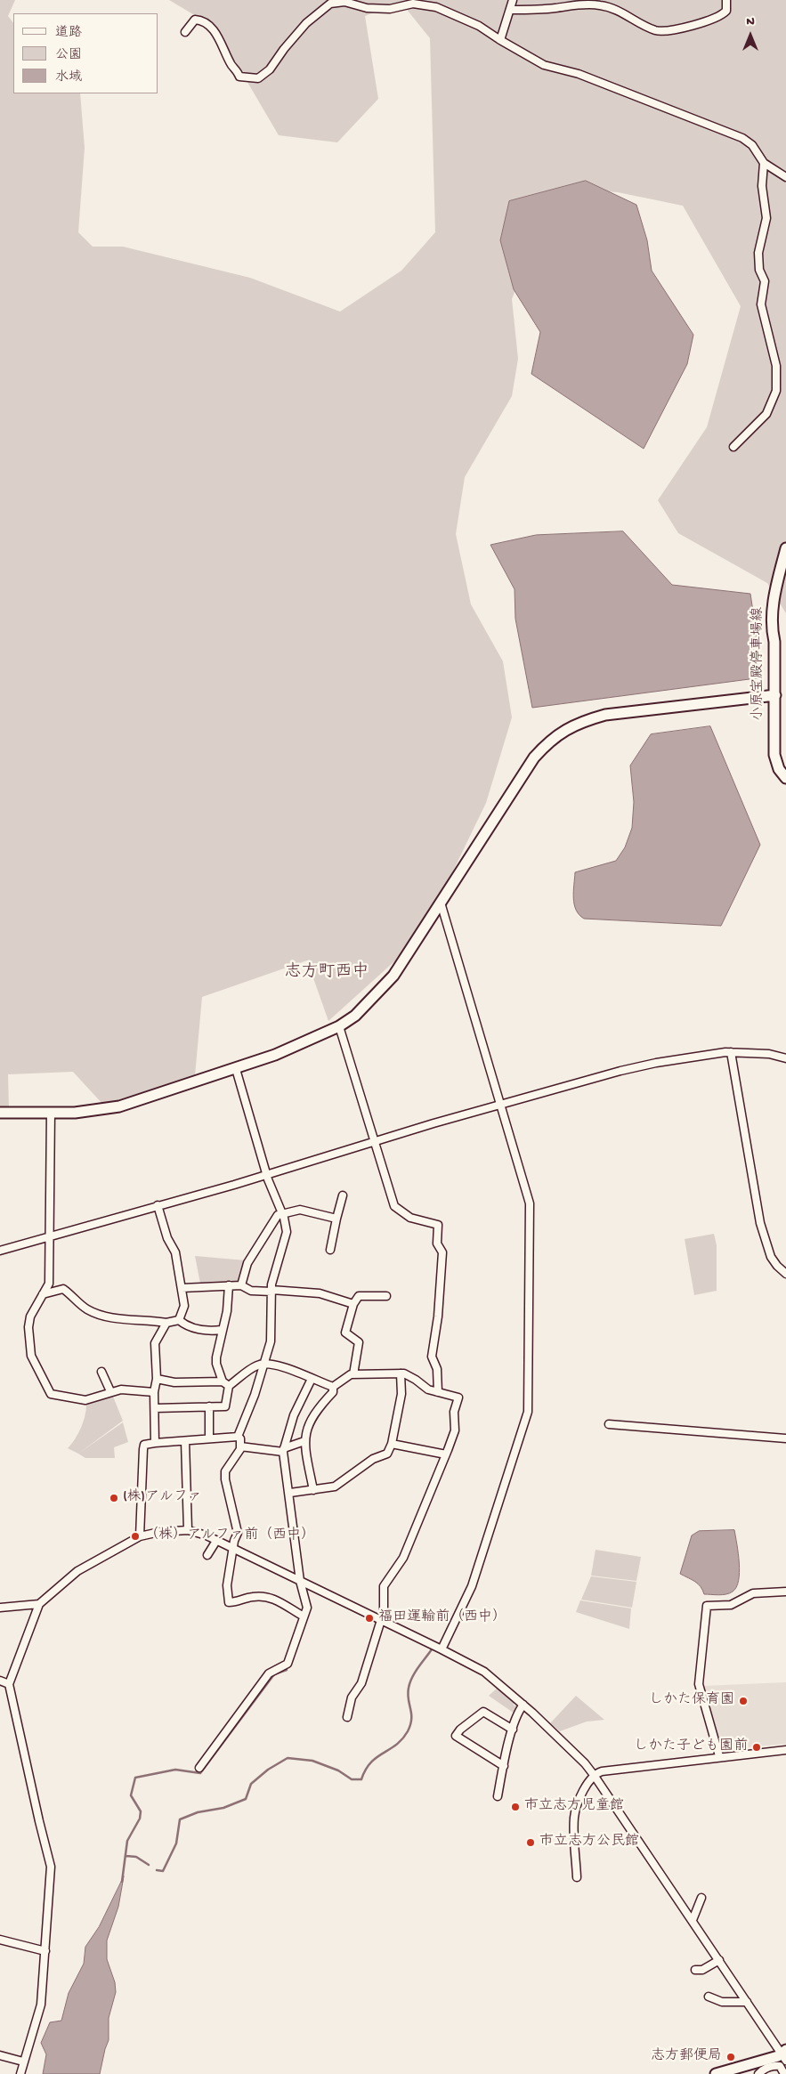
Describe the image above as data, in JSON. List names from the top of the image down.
{
  "streets": {
    "street": ["小原宝殿停車場線"]
  },
  "districts": ["志方町西中"],
  "places": [
    "(株)アルファ",
    "（株）アルファ前（西中）",
    "福田運輸前（西中）",
    "しかた保育園",
    "しかた子ども園前",
    "市立志方児童館",
    "市立志方公民館",
    "志方郵便局"
  ],
  "legend": ["道路", "公園", "水域"],
  "north": "top"
}
